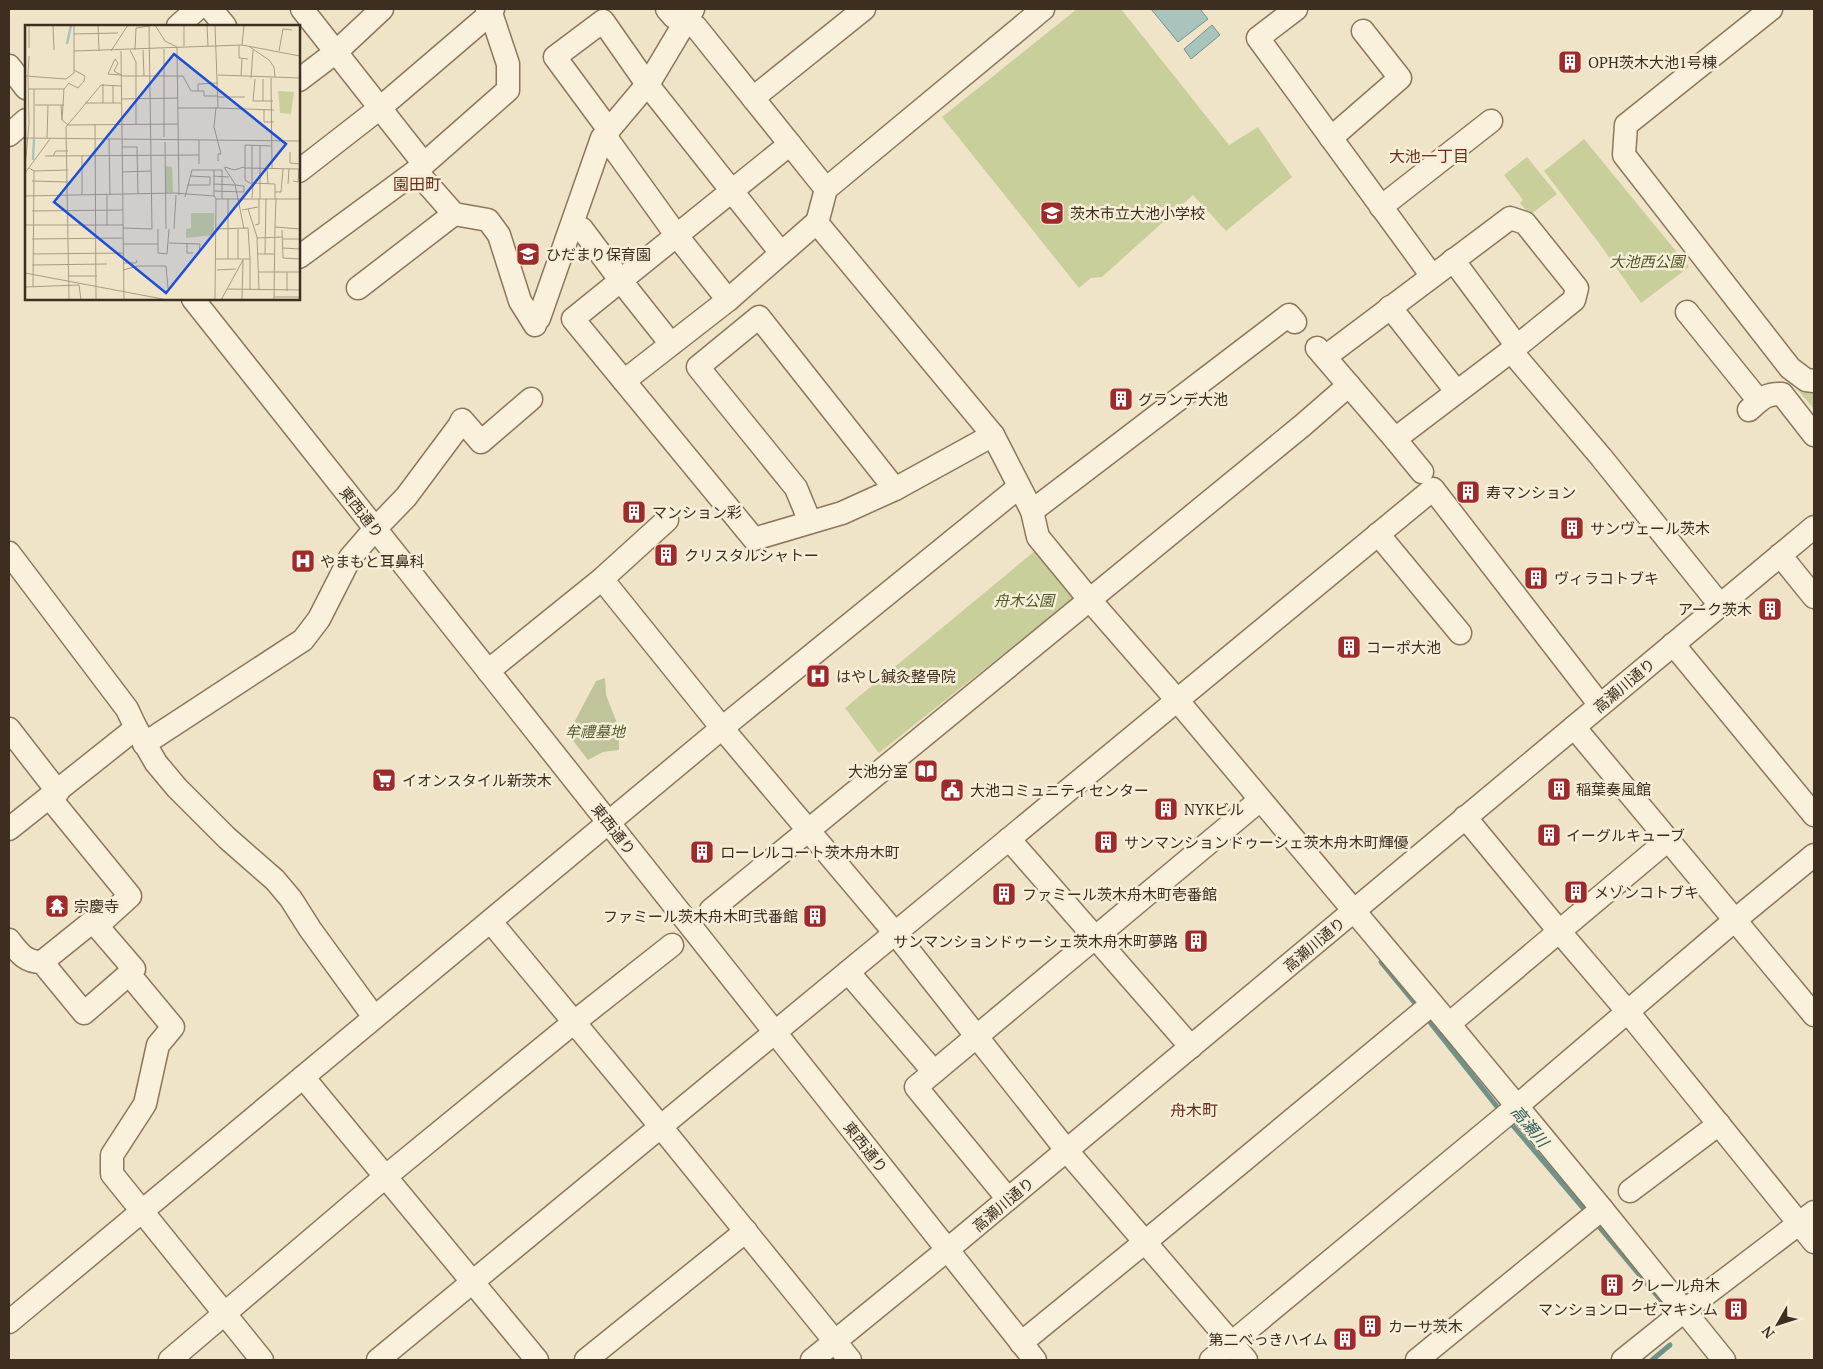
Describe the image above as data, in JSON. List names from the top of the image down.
{
  "streets": {
    "street": ["東西通り", "高瀬川通り"]
  },
  "crossings": [
    ["東西通り", "高瀬川通り"]
  ],
  "districts": ["大池一丁目", "園田町", "舟木町"],
  "water": ["高瀬川"],
  "parks": ["大池西公園", "舟木公園", "牟禮墓地"],
  "places": {
    "building": [
      "OPH茨木大池1号棟",
      "グランデ大池",
      "寿マンション",
      "マンション彩",
      "サンヴェール茨木",
      "クリスタルシャトー",
      "ヴィラコトブキ",
      "アーク茨木",
      "コーポ大池",
      "稲葉奏風館",
      "NYKビル",
      "イーグルキューブ",
      "サンマンションドゥーシェ茨木舟木町輝優",
      "ローレルコート茨木舟木町",
      "メゾンコトブキ",
      "ファミール茨木舟木町壱番館",
      "ファミール茨木舟木町弐番館",
      "サンマンションドゥーシェ茨木舟木町夢路",
      "クレール舟木",
      "マンションローゼマキシム",
      "カーサ茨木",
      "第二べっきハイム"
    ],
    "school or university": ["茨木市立大池小学校", "ひだまり保育園"],
    "hospital": ["やまもと耳鼻科", "はやし鍼灸整骨院"],
    "library": ["大池分室"],
    "supermarket": ["イオンスタイル新茨木"],
    "public building": ["大池コミュニティセンター"],
    "temple": ["宗慶寺"]
  },
  "north": "bottom left"
}
